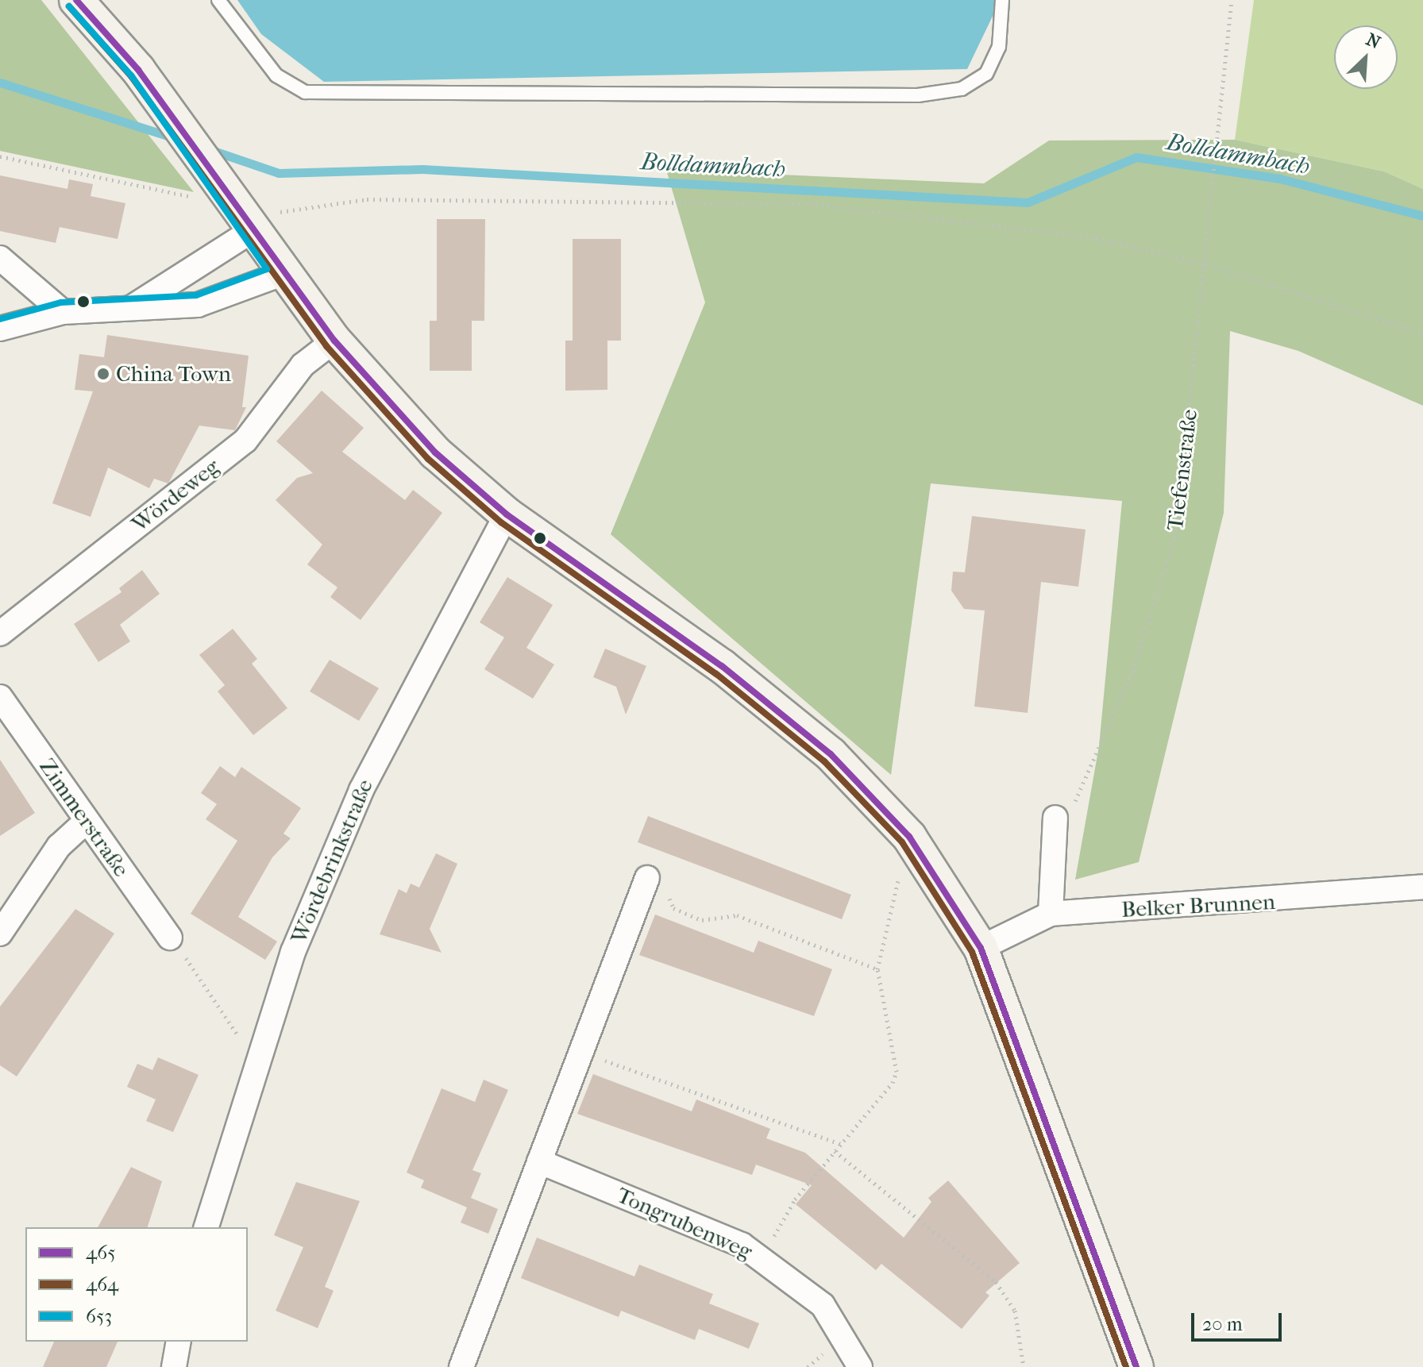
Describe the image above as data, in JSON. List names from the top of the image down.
{
  "streets": {
    "street": [
      "Wördeweg",
      "Zimmerstraße",
      "Wördebrinkstraße",
      "Belker Brunnen",
      "Tongrubenweg"
    ],
    "path": ["Tiefenstraße"]
  },
  "water": ["Bolldammbach"],
  "places": ["China Town"],
  "lines": ["transit line 465", "transit line 464", "transit line 653"],
  "legend": ["465", "464", "653"],
  "scale_bar": "20 m",
  "north": "top right"
}
